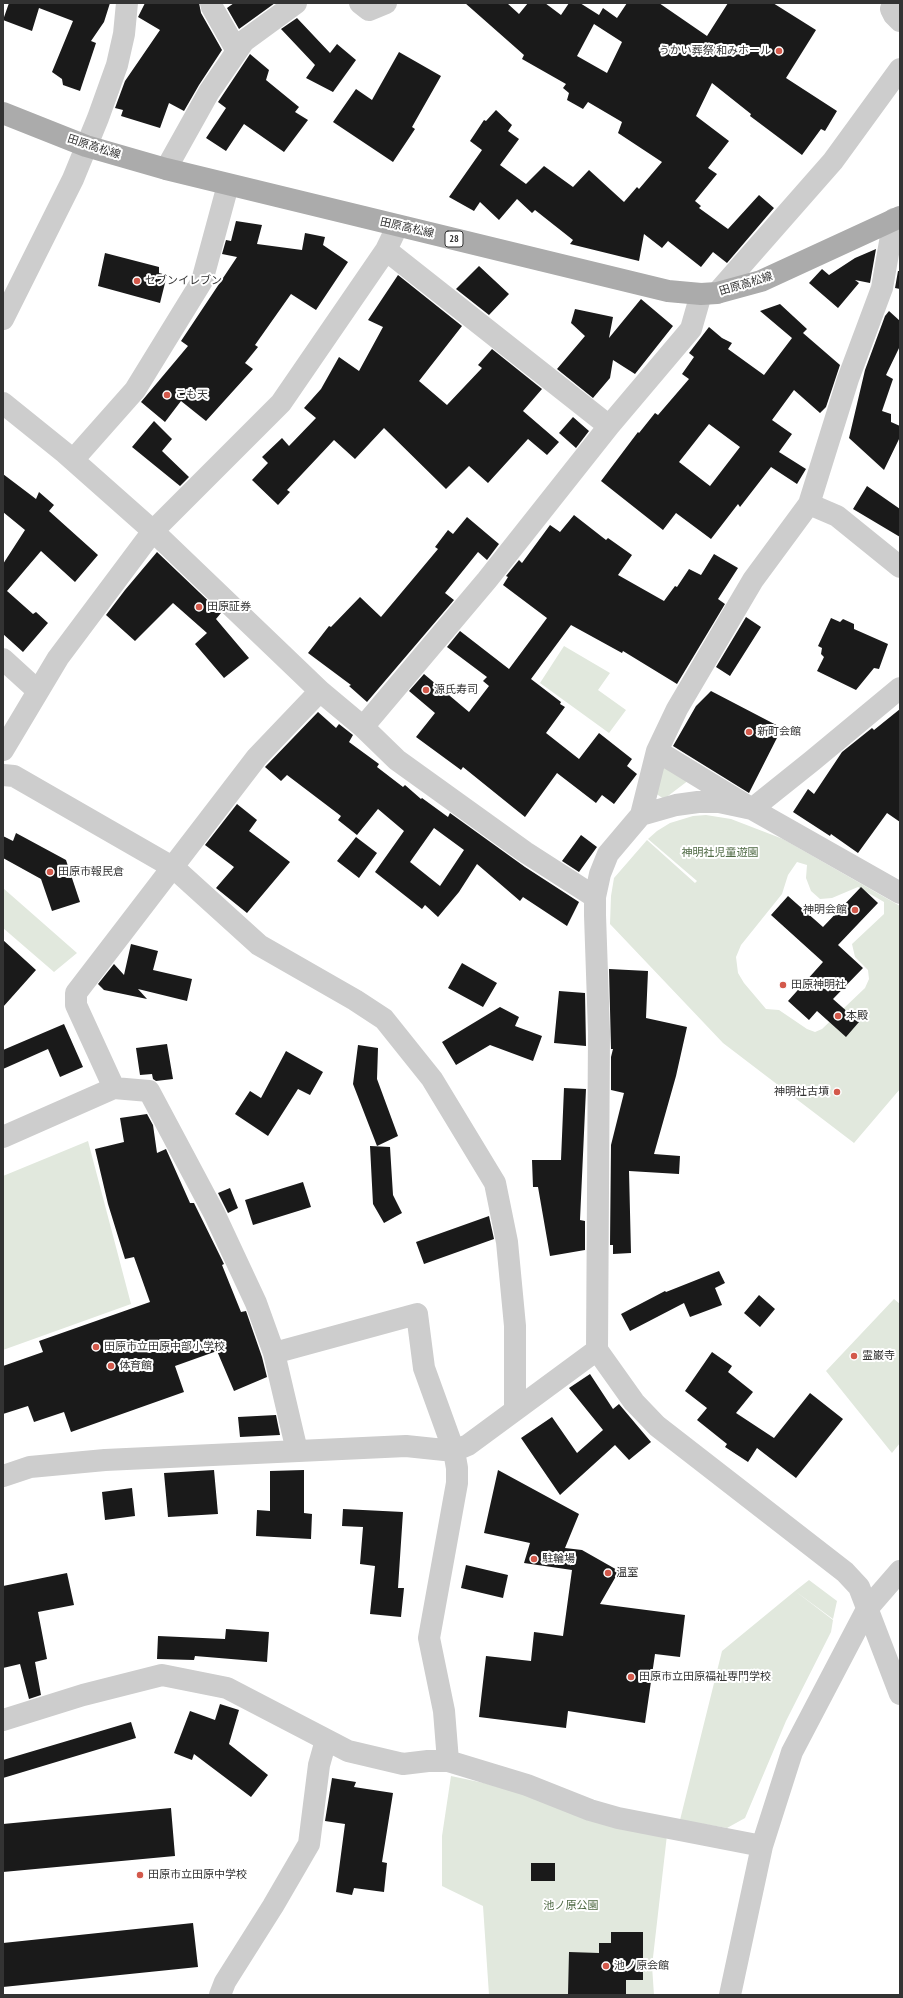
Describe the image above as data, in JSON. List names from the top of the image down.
{
  "streets": {
    "main road": ["田原高松線", "28"]
  },
  "parks": ["神明社児童遊園", "池ノ原公園"],
  "places": [
    "うかい葬祭 和みホール",
    "セブンイレブン",
    "こも天",
    "田原証券",
    "源氏寿司",
    "新町会館",
    "田原市報民倉",
    "神明会館",
    "田原神明社",
    "本殿",
    "神明社古墳",
    "田原市立田原中部小学校",
    "霊巌寺",
    "体育館",
    "駐輪場",
    "温室",
    "田原市立田原福祉専門学校",
    "田原市立田原中学校",
    "池ノ原会館"
  ]
}
